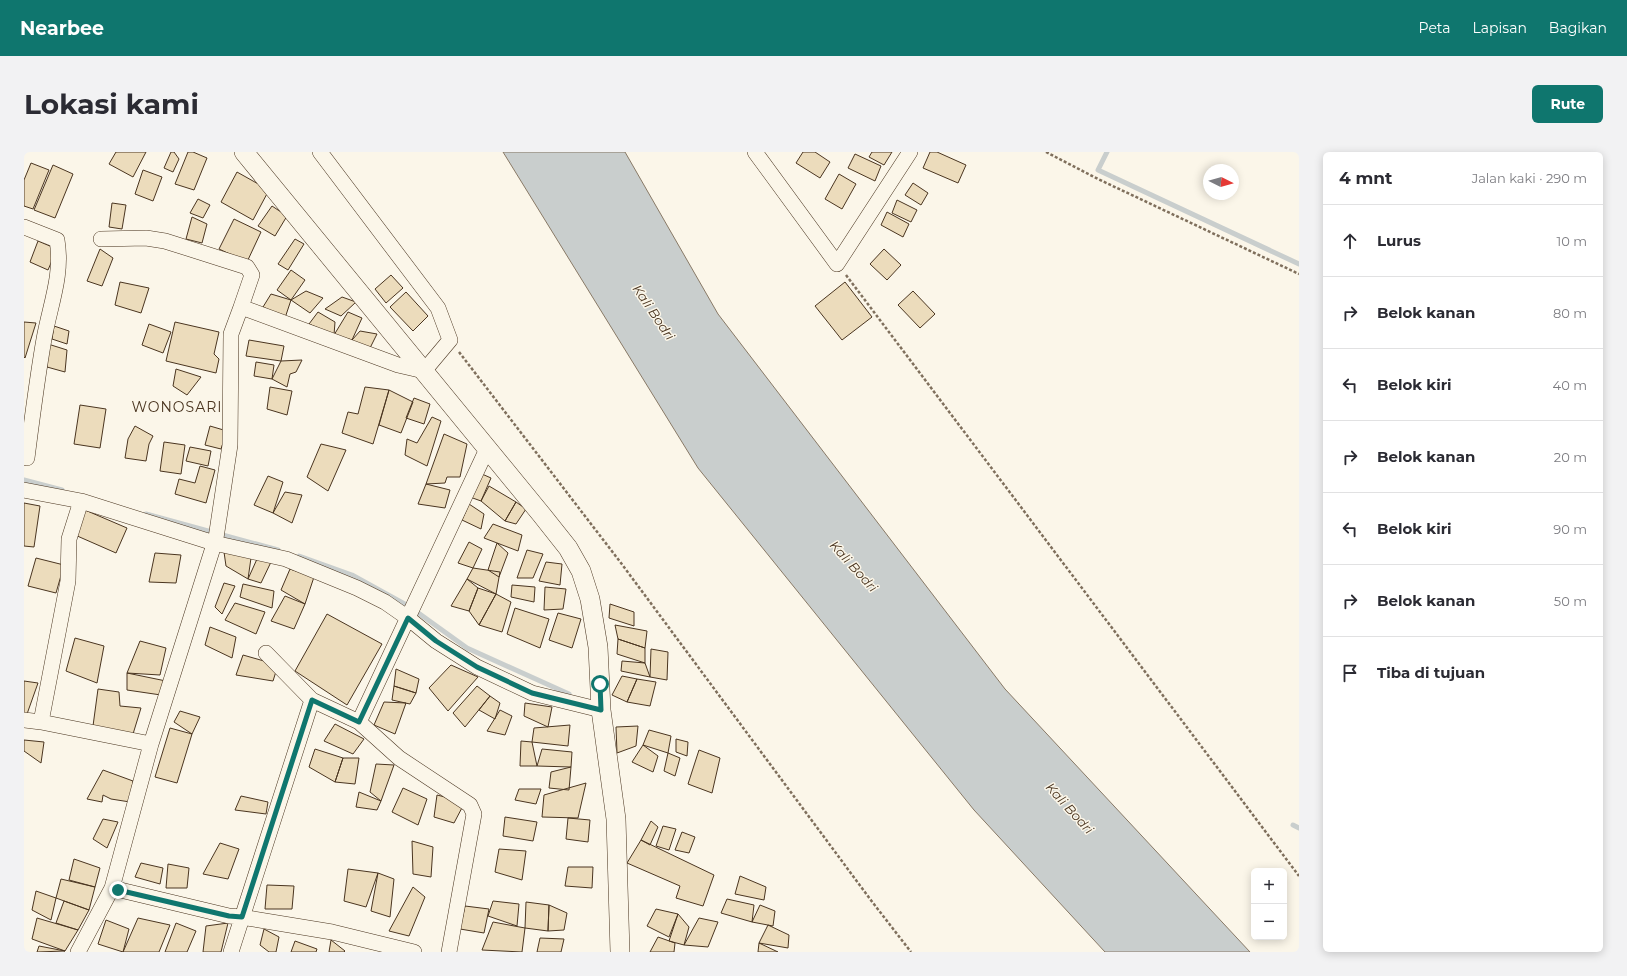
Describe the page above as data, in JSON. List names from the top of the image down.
{
  "districts": ["WONOSARI"],
  "water": ["Kali Bodri"],
  "north": "right",
  "page": {
    "header": "Nearbee",
    "nav": ["Peta", "Lapisan", "Bagikan"],
    "buttons": "Rute",
    "title": "Lokasi kami",
    "heading": ["4 mnt", "Jalan kaki · 290 m"],
    "list": [
      ["Lurus", "10 m"],
      ["Belok kanan", "80 m"],
      ["Belok kiri", "40 m"],
      ["Belok kanan", "20 m"],
      ["Belok kiri", "90 m"],
      ["Belok kanan", "50 m"],
      "Tiba di tujuan"
    ],
    "map_buttons": ["+", "−"]
  }
}
